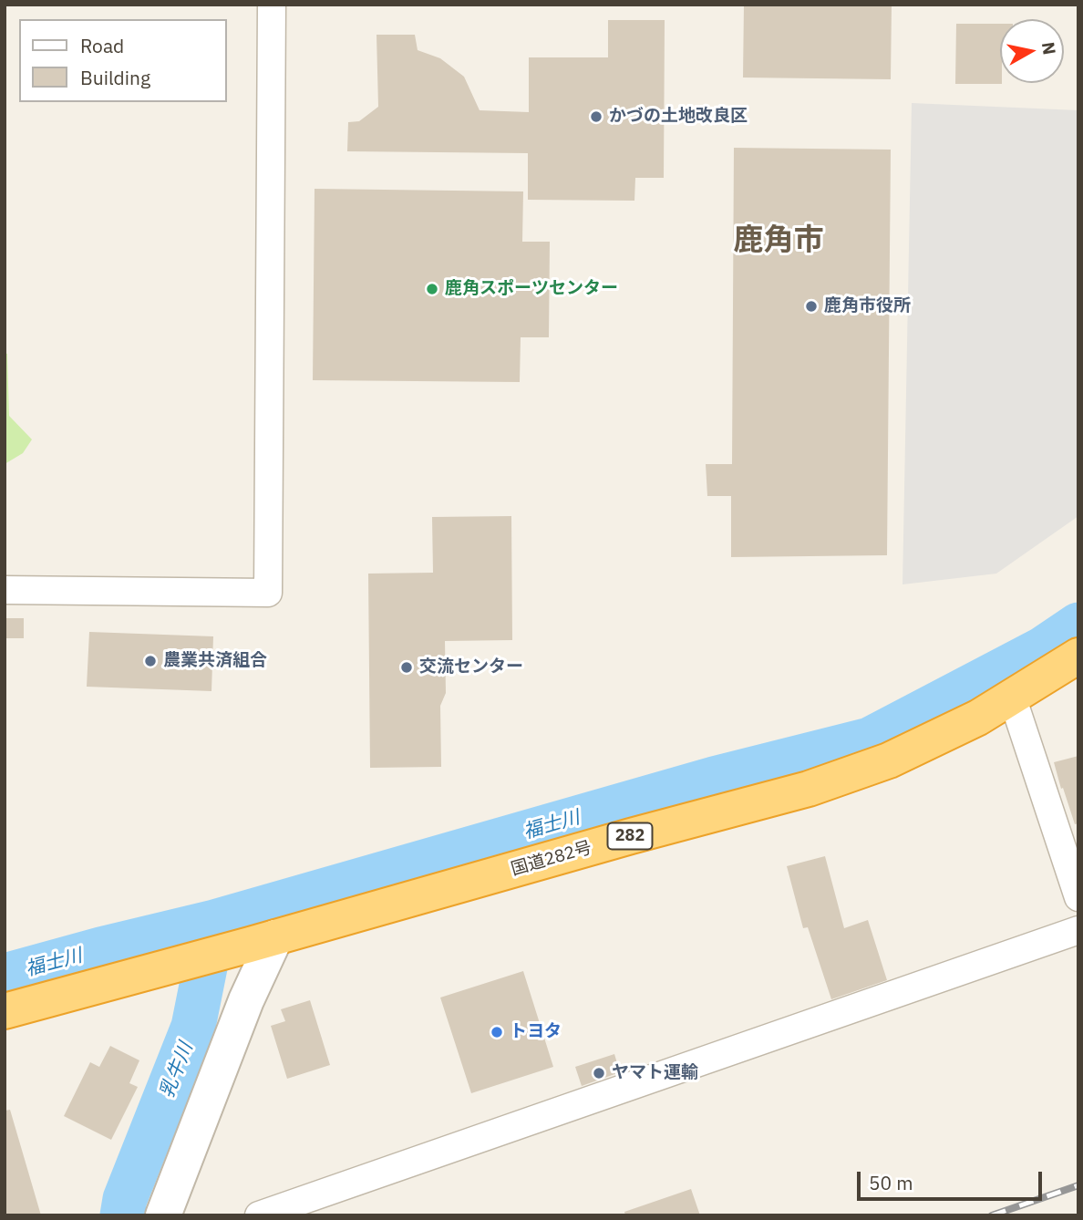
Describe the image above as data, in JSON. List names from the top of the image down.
{
  "streets": {
    "highway": ["282", "国道282号"]
  },
  "districts": ["鹿角市"],
  "water": ["福士川", "乳牛川"],
  "places": [
    "かづの土地改良区",
    "鹿角スポーツセンター",
    "鹿角市役所",
    "農業共済組合",
    "交流センター",
    "トヨタ",
    "ヤマト運輸"
  ],
  "legend": ["Road", "Building"],
  "scale_bar": "50 m",
  "north": "right"
}
